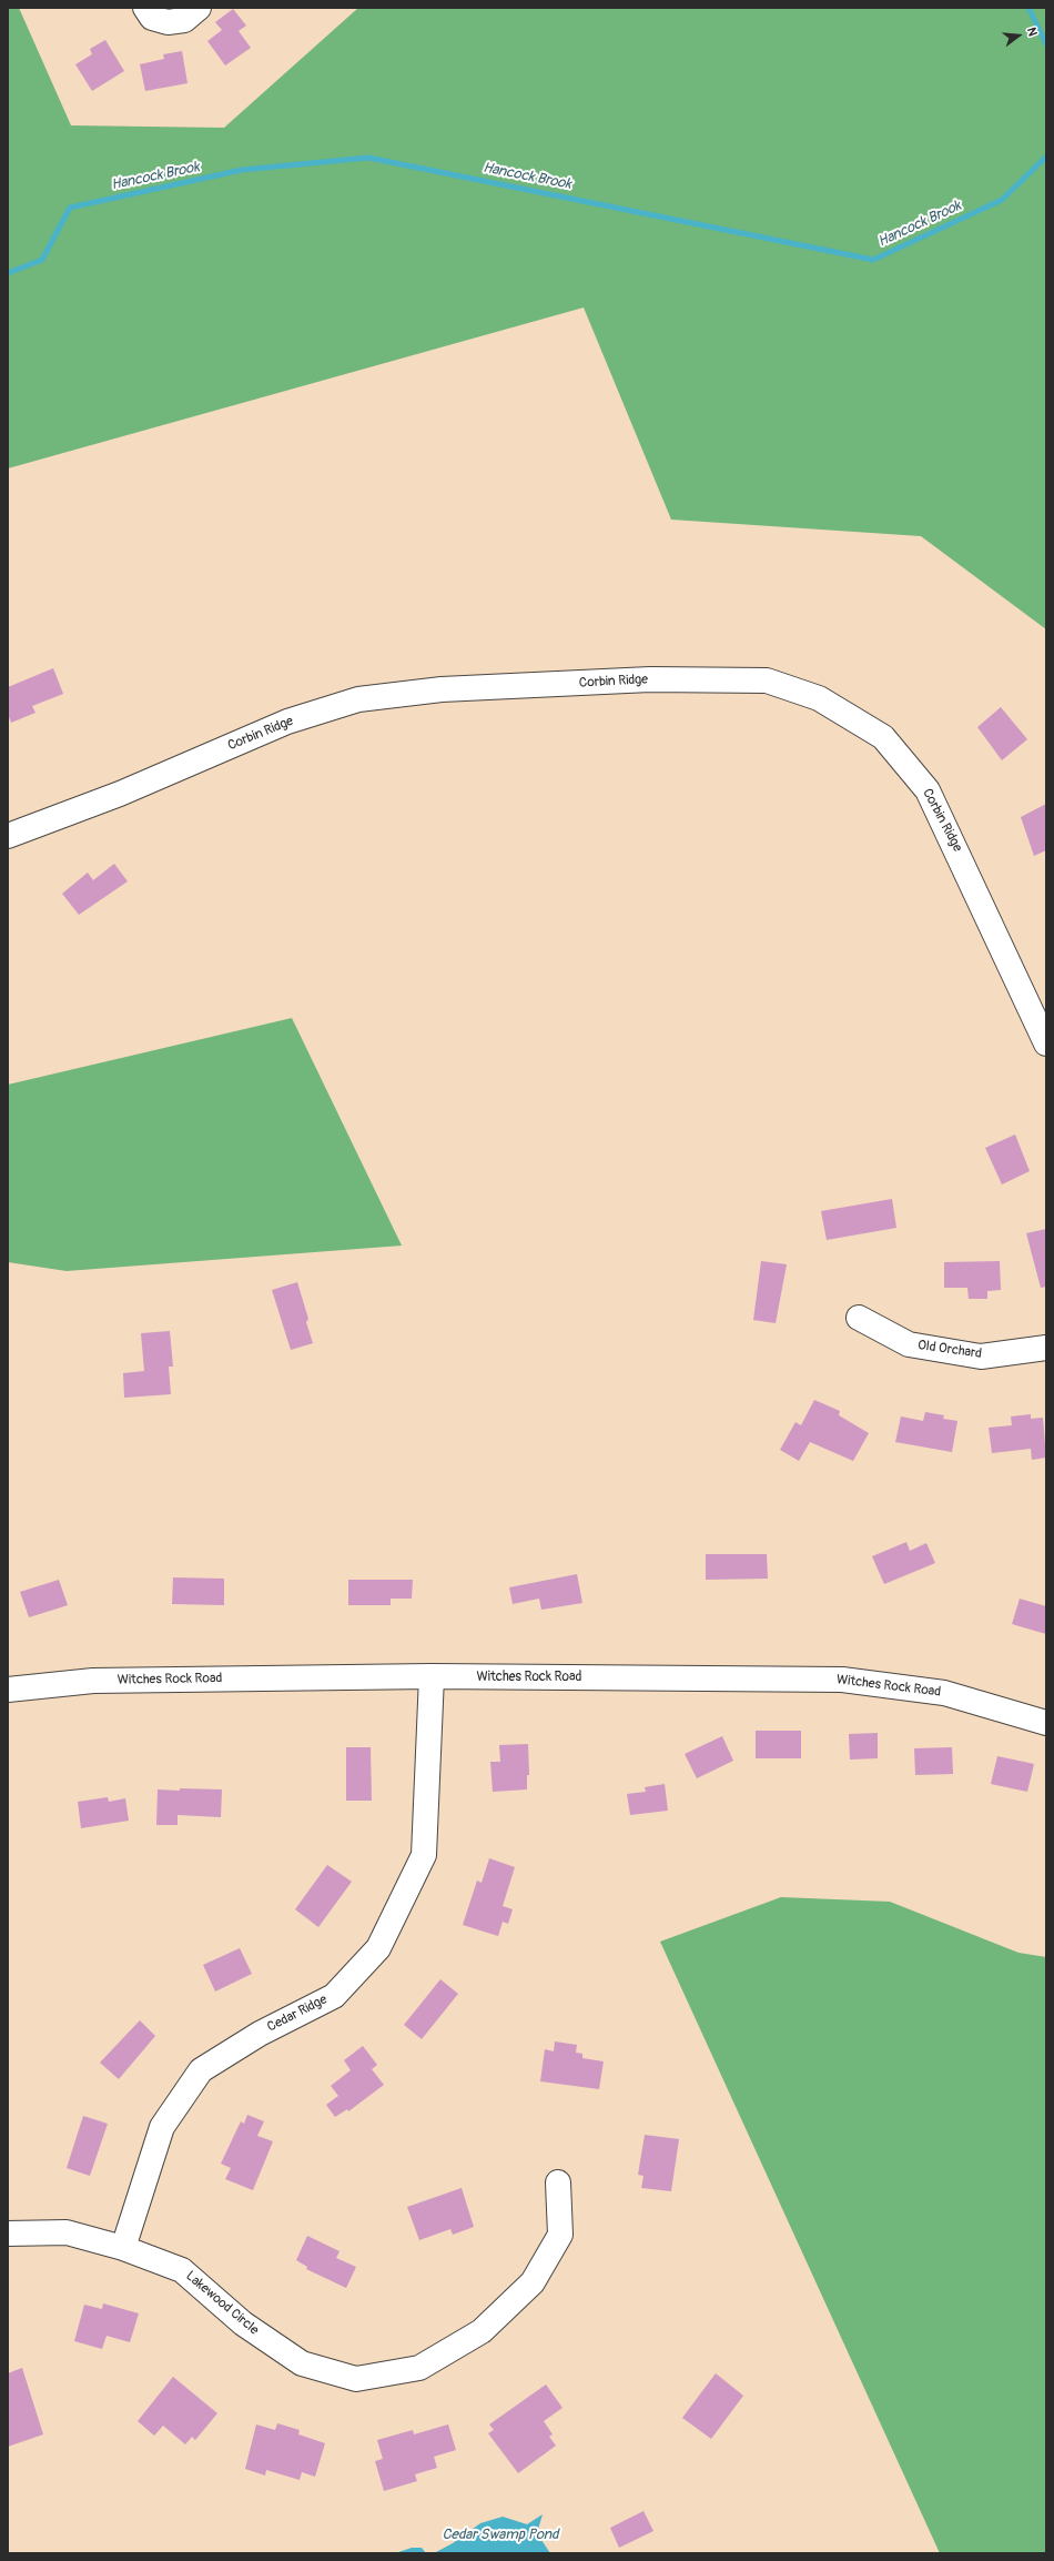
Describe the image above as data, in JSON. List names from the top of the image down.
{
  "streets": {
    "street": [
      "Corbin Ridge",
      "Old Orchard",
      "Witches Rock Road",
      "Cedar Ridge",
      "Lakewood Circle"
    ]
  },
  "crossings": [
    ["Witches Rock Road", "Cedar Ridge"],
    ["Cedar Ridge", "Lakewood Circle"]
  ],
  "water": ["Hancock Brook", "Cedar Swamp Pond"],
  "north": "right"
}
